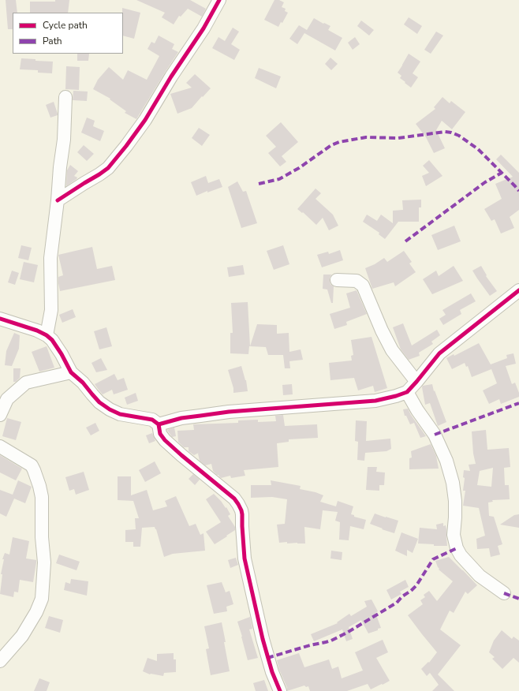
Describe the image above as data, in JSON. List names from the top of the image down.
{
  "legend": ["Cycle path", "Path"]
}
